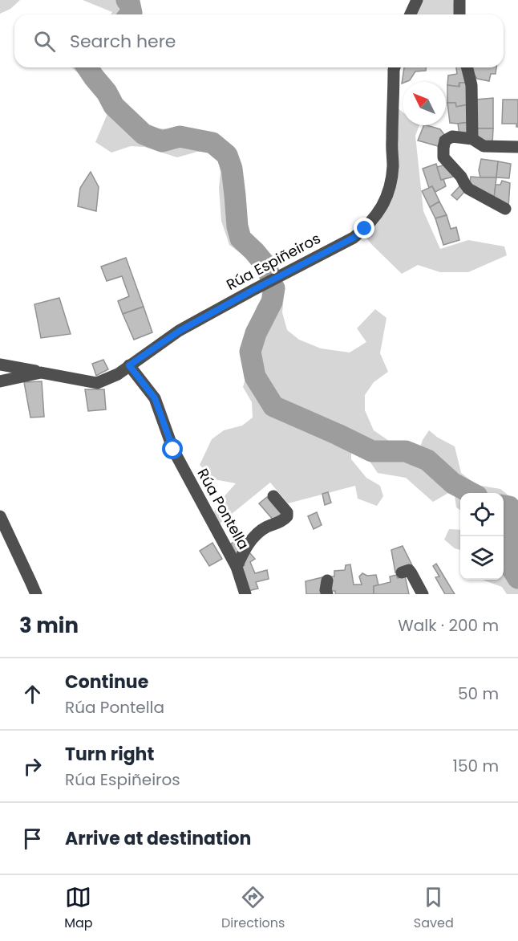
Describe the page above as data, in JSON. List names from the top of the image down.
{
  "streets": {
    "street": ["Rúa Espiñeiros", "Rúa Pontella"]
  },
  "crossings": [
    ["Rúa Espiñeiros", "Rúa Pontella"]
  ],
  "north": "top left",
  "page": {
    "search": "Search here",
    "heading": ["3 min", "Walk · 200 m"],
    "list": [
      ["Continue", "Rúa Pontella", "50 m"],
      ["Turn right", "Rúa Espiñeiros", "150 m"],
      "Arrive at destination"
    ],
    "nav": ["Map", "Directions", "Saved"]
  }
}
